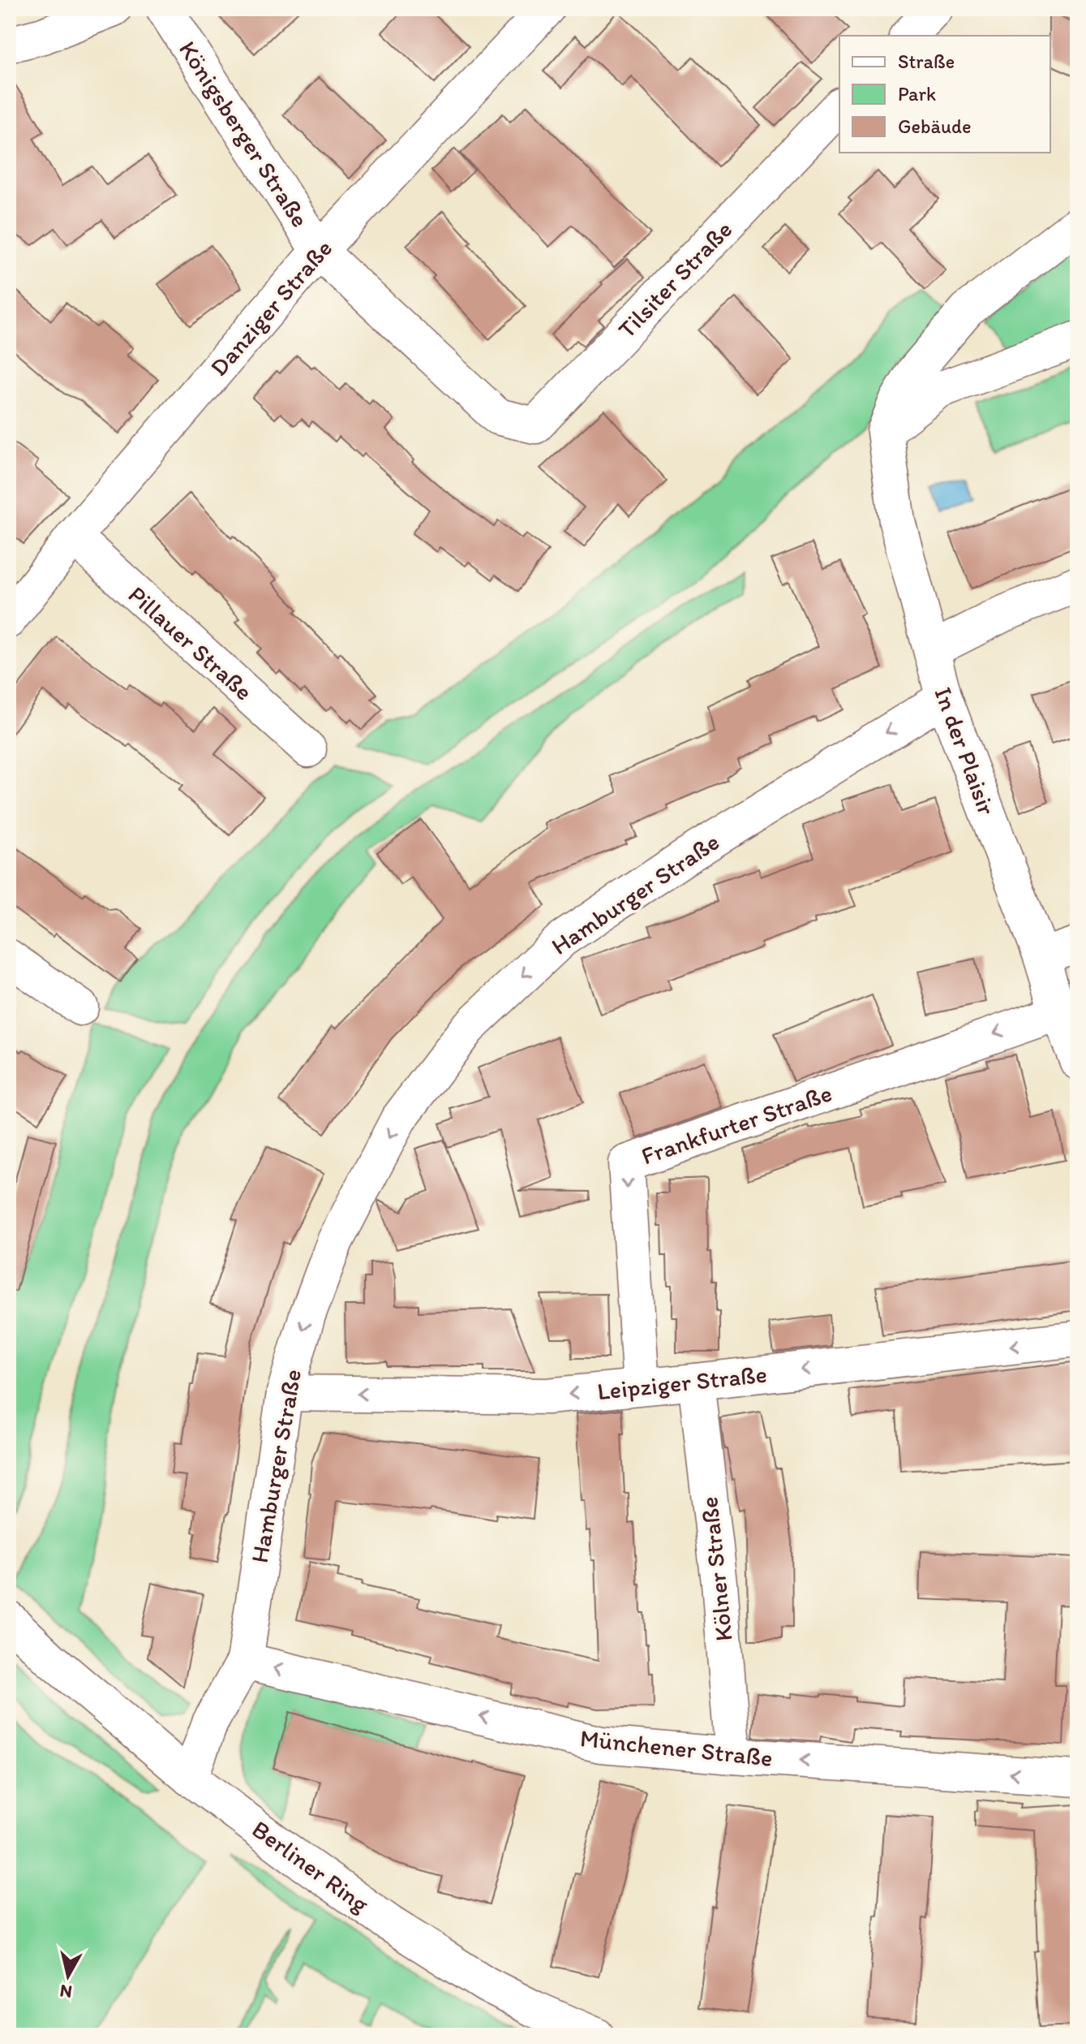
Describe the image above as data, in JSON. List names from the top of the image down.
{
  "streets": {
    "street": [
      "Königsberger Straße",
      "Tilsiter Straße",
      "Danziger Straße",
      "Pillauer Straße",
      "In der Plaisir",
      "Hamburger Straße",
      "Frankfurter Straße",
      "Leipziger Straße",
      "Kölner Straße",
      "Münchener Straße",
      "Berliner Ring"
    ]
  },
  "crossings": [
    ["Königsberger Straße", "Tilsiter Straße"],
    ["Königsberger Straße", "Danziger Straße"],
    ["Danziger Straße", "Pillauer Straße"],
    ["In der Plaisir", "Hamburger Straße"],
    ["In der Plaisir", "Frankfurter Straße"],
    ["Hamburger Straße", "Leipziger Straße"],
    ["Hamburger Straße", "Münchener Straße"],
    ["Hamburger Straße", "Berliner Ring"],
    ["Frankfurter Straße", "Leipziger Straße"],
    ["Leipziger Straße", "Kölner Straße"],
    ["Kölner Straße", "Münchener Straße"]
  ],
  "one_way": [
    "Hamburger Straße",
    "Frankfurter Straße",
    "Leipziger Straße",
    "Münchener Straße"
  ],
  "legend": ["Straße", "Park", "Gebäude"],
  "north": "bottom"
}
